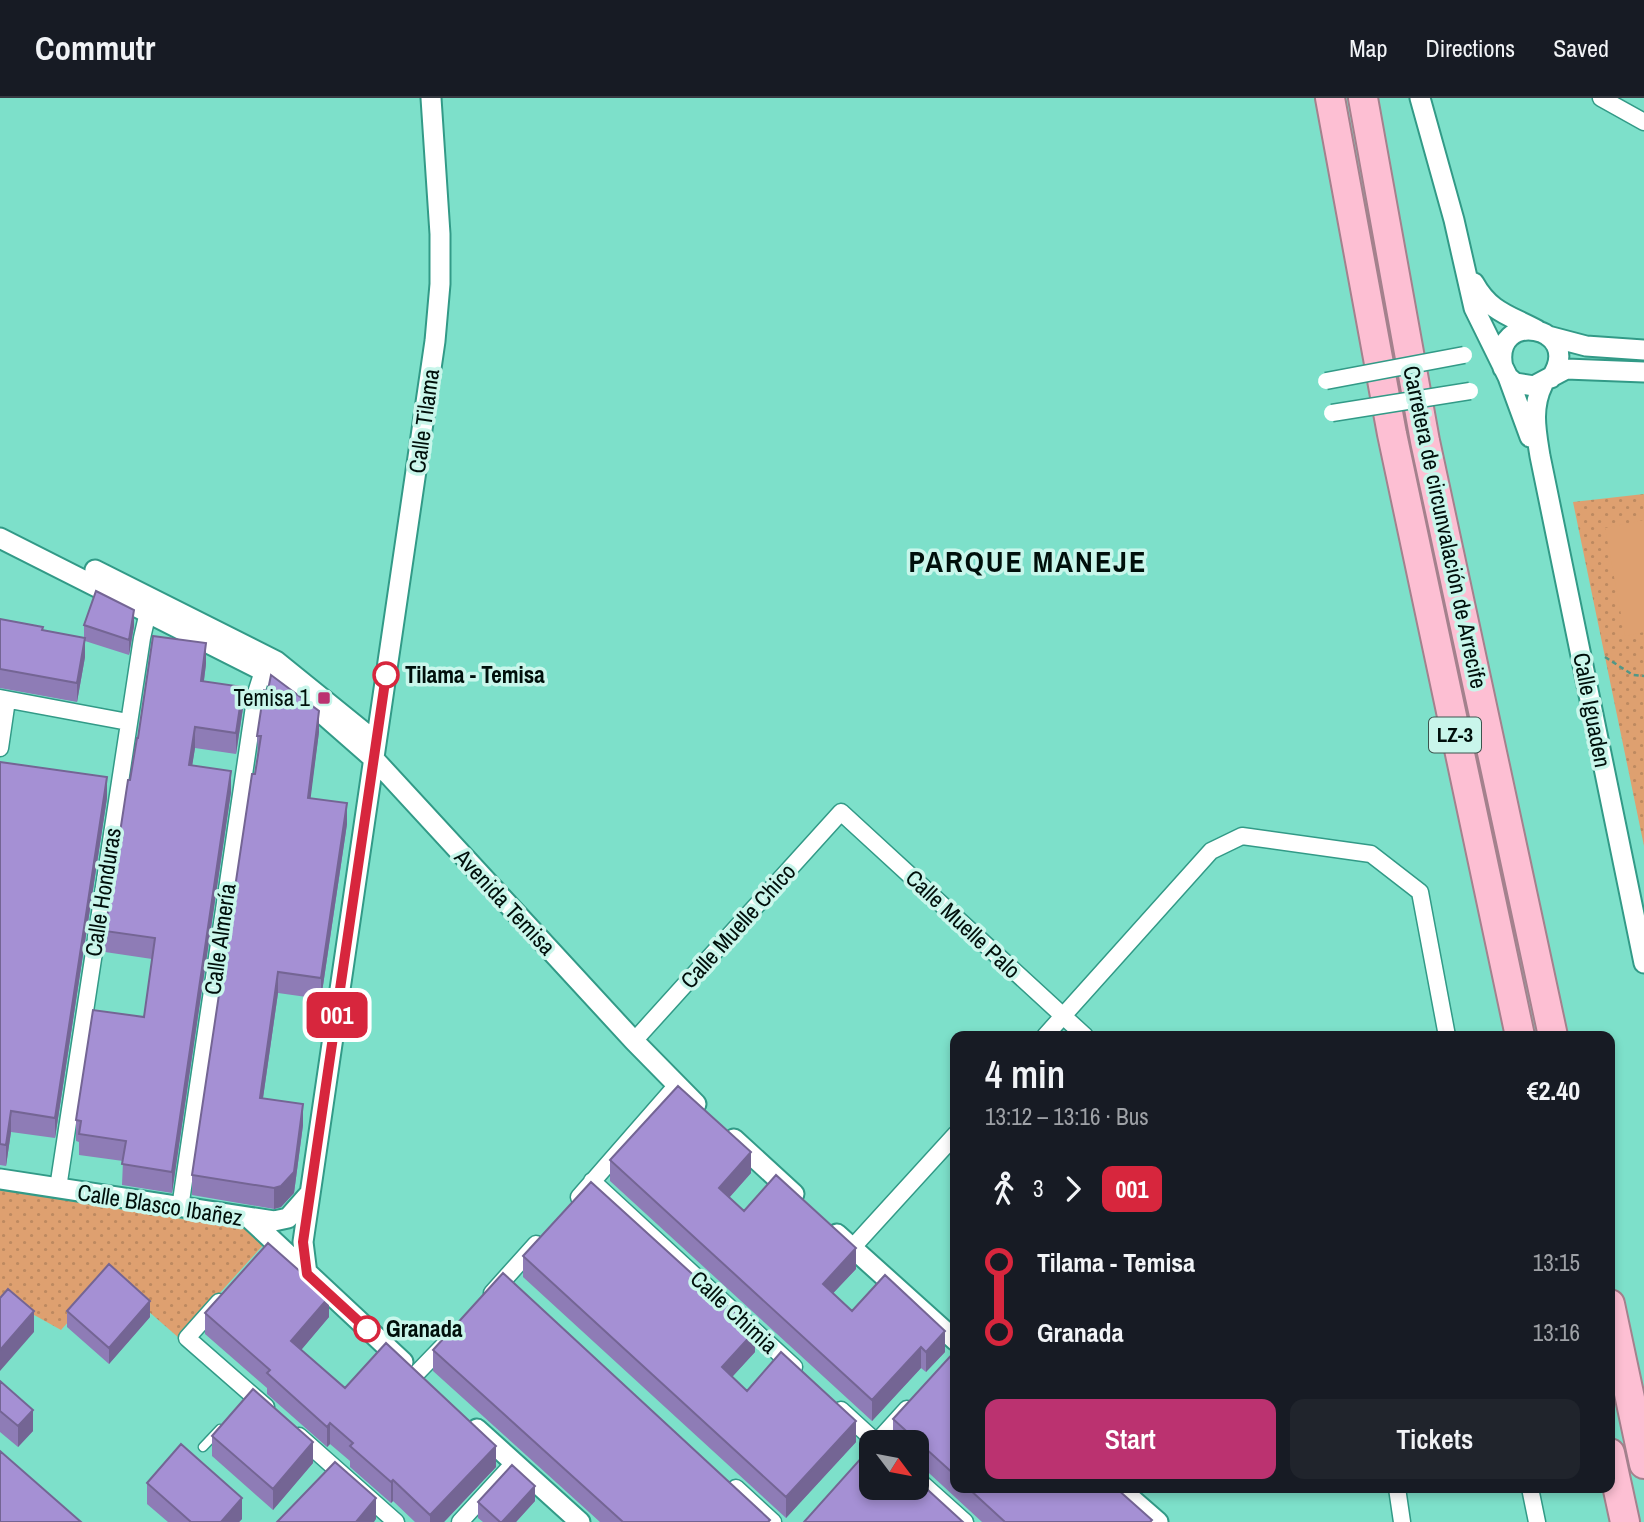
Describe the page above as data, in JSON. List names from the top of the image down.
{
  "streets": {
    "highway": ["Carretera de circunvalación de Arrecife", "LZ-3"],
    "street": [
      "Calle Tilama",
      "Calle Iguaden",
      "Calle Honduras",
      "Avenida Temisa",
      "Calle Muelle Palo",
      "Calle Muelle Chico",
      "Calle Almería",
      "Calle Blasco Ibañez",
      "Calle Chimia"
    ]
  },
  "crossings": [
    ["Calle Tilama", "Avenida Temisa"],
    ["Calle Tilama", "Calle Blasco Ibañez"],
    ["Calle Honduras", "Avenida Temisa"],
    ["Calle Honduras", "Calle Blasco Ibañez"],
    ["Avenida Temisa", "Calle Muelle Chico"],
    ["Avenida Temisa", "Calle Almería"],
    ["Calle Muelle Palo", "Calle Muelle Chico"],
    ["Calle Almería", "Calle Blasco Ibañez"]
  ],
  "districts": ["PARQUE MANEJE"],
  "places": {
    "other": ["Tilama - Temisa", "Granada"],
    "transit": ["Temisa 1"]
  },
  "lines": ["bus line 001"],
  "north": "bottom right",
  "page": {
    "header": "Commutr",
    "nav": ["Map", "Directions", "Saved"],
    "on_map": "001",
    "heading": ["4 min", "13:12 – 13:16 · Bus", "€2.40"],
    "legs": ["3", "001"],
    "list": [
      {
        "name": "Tilama - Temisa",
        "value": "13:15"
      },
      {
        "name": "Granada",
        "value": "13:16"
      }
    ],
    "buttons": ["Start", "Tickets"]
  }
}
